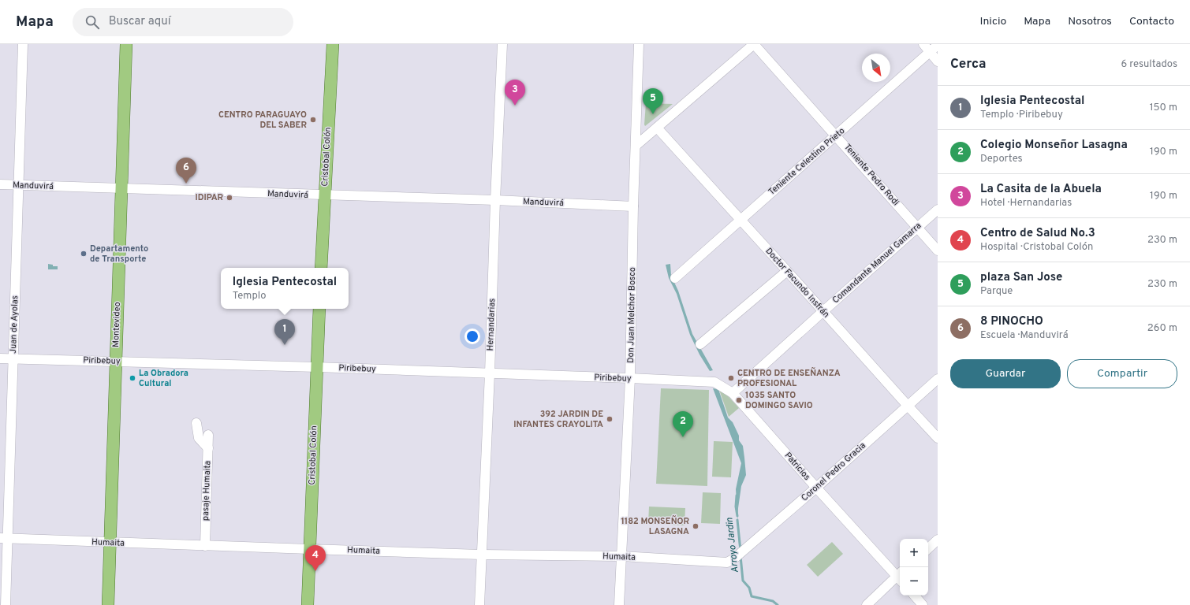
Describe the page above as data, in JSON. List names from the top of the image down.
{
  "streets": {
    "main road": ["Cristobal Colón", "Montevideo"],
    "street": [
      "Teniente Celestino Prieto",
      "Teniente Pedro Rodi",
      "Manduvirá",
      "Comandante Manuel Gamarra",
      "Doctor Facundo Insfrán",
      "Don Juan Melchor Bosco",
      "Juan de Ayolas",
      "Hernandarias",
      "Piribebuy",
      "Patricios",
      "Coronel Pedro Gracia",
      "pasaje Humaita",
      "Humaita"
    ]
  },
  "crossings": [
    ["Cristobal Colón", "Manduvirá"],
    ["Cristobal Colón", "Piribebuy"],
    ["Cristobal Colón", "Humaita"],
    ["Teniente Celestino Prieto", "Teniente Pedro Rodi"],
    ["Teniente Celestino Prieto", "Doctor Facundo Insfrán"],
    ["Teniente Pedro Rodi", "Comandante Manuel Gamarra"],
    ["Manduvirá", "Don Juan Melchor Bosco"],
    ["Manduvirá", "Juan de Ayolas"],
    ["Manduvirá", "Montevideo"],
    ["Manduvirá", "Hernandarias"],
    ["Comandante Manuel Gamarra", "Doctor Facundo Insfrán"],
    ["Comandante Manuel Gamarra", "Patricios"],
    ["Doctor Facundo Insfrán", "Coronel Pedro Gracia"],
    ["Don Juan Melchor Bosco", "Piribebuy"],
    ["Don Juan Melchor Bosco", "Humaita"],
    ["Juan de Ayolas", "Piribebuy"],
    ["Juan de Ayolas", "Humaita"],
    ["Montevideo", "Piribebuy"],
    ["Montevideo", "Humaita"],
    ["Hernandarias", "Piribebuy"],
    ["Hernandarias", "Humaita"],
    ["Piribebuy", "Patricios"],
    ["Patricios", "Coronel Pedro Gracia"],
    ["Coronel Pedro Gracia", "Humaita"],
    ["pasaje Humaita", "Humaita"]
  ],
  "water": ["Arroyo Jardin"],
  "places": [
    "CENTRO PARAGUAYO DEL SABER",
    "IDIPAR",
    "Departamento de Transporte",
    "La Obradora Cultural",
    "CENTRO DE ENSEÑANZA PROFESIONAL",
    "1035 SANTO DOMINGO SAVIO",
    "392 JARDIN DE INFANTES CRAYOLITA",
    "1182 MONSEÑOR LASAGNA"
  ],
  "north": "bottom right",
  "page": {
    "header": "Mapa",
    "search": "Buscar aquí",
    "nav": [
      "Inicio",
      "Mapa",
      "Nosotros",
      "Contacto"
    ],
    "heading": ["Cerca", "6 resultados"],
    "pins": [
      "3",
      "5",
      "6",
      "1",
      "2",
      "4"
    ],
    "list": [
      {
        "mark": "1",
        "name": "Iglesia Pentecostal",
        "note": "Templo · Piribebuy",
        "value": "150 m"
      },
      {
        "mark": "2",
        "name": "Colegio Monseñor Lasagna",
        "note": "Deportes",
        "value": "190 m"
      },
      {
        "mark": "3",
        "name": "La Casita de la Abuela",
        "note": "Hotel · Hernandarias",
        "value": "190 m"
      },
      {
        "mark": "4",
        "name": "Centro de Salud No.3",
        "note": "Hospital · Cristobal Colón",
        "value": "230 m"
      },
      {
        "mark": "5",
        "name": "plaza San Jose",
        "note": "Parque",
        "value": "230 m"
      },
      {
        "mark": "6",
        "name": "8 PINOCHO",
        "note": "Escuela · Manduvirá",
        "value": "260 m"
      }
    ],
    "popup": ["Iglesia Pentecostal", "Templo"],
    "buttons": ["Guardar", "Compartir"],
    "map_buttons": ["+", "−"]
  }
}
